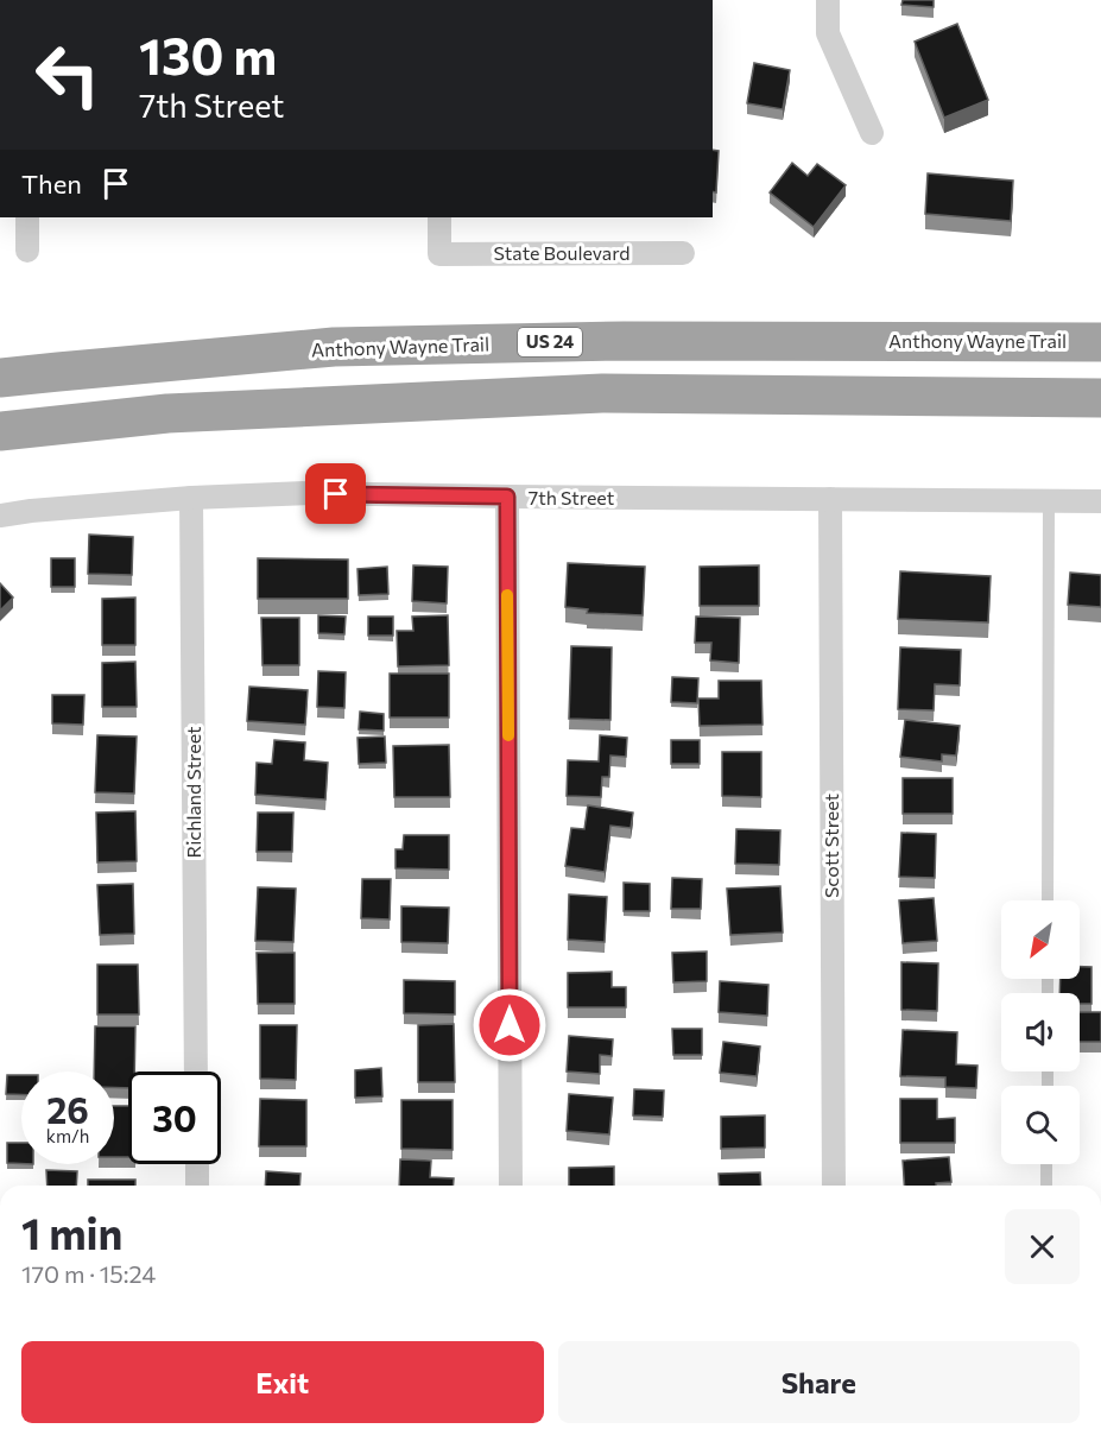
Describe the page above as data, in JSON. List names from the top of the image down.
{
  "streets": {
    "highway": ["Anthony Wayne Trail", "US 24"],
    "street": [
      "State Boulevard",
      "7th Street",
      "Richland Street",
      "Scott Street"
    ]
  },
  "crossings": [
    ["7th Street", "Richland Street"],
    ["7th Street", "Scott Street"]
  ],
  "north": "bottom left",
  "page": {
    "turn": ["130 m", "7th Street"],
    "then": "Then",
    "speed": "26 km/h",
    "limit": "30",
    "heading": ["1 min", "170 m · 15:24"],
    "buttons": ["Exit", "Share"]
  }
}
